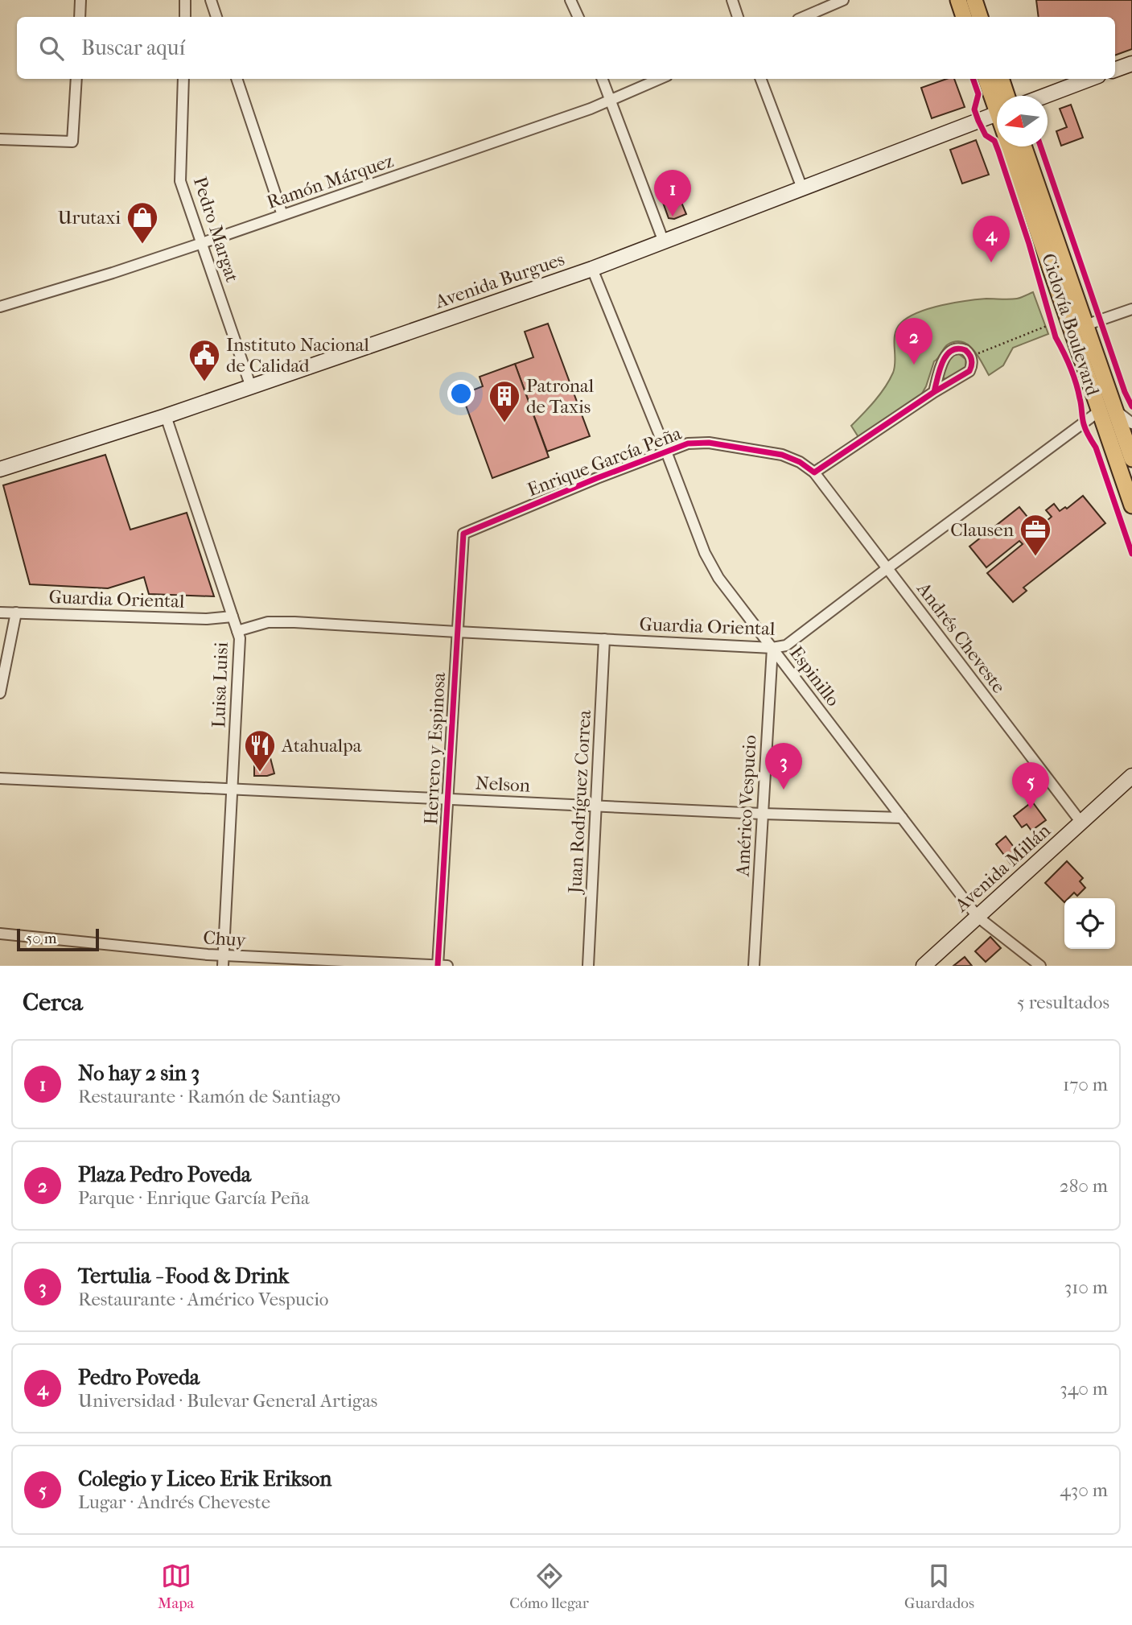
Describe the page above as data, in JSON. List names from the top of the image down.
{
  "streets": {
    "street": [
      "Ramón Márquez",
      "Pedro Margat",
      "Avenida Burgues",
      "Enrique García Peña",
      "Guardia Oriental",
      "Andrés Cheveste",
      "Espinillo",
      "Luisa Luisi",
      "Herrero y Espinosa",
      "Nelson",
      "Juan Rodríguez Correa",
      "Américo Vespucio",
      "Avenida Millán",
      "Chuy"
    ],
    "cycle path": ["Ciclovía Boulevard"]
  },
  "crossings": [
    ["Ramón Márquez", "Pedro Margat"],
    ["Pedro Margat", "Avenida Burgues"],
    ["Avenida Burgues", "Espinillo"],
    ["Avenida Burgues", "Luisa Luisi"],
    ["Enrique García Peña", "Andrés Cheveste"],
    ["Enrique García Peña", "Espinillo"],
    ["Enrique García Peña", "Herrero y Espinosa"],
    ["Guardia Oriental", "Andrés Cheveste"],
    ["Guardia Oriental", "Espinillo"],
    ["Guardia Oriental", "Luisa Luisi"],
    ["Guardia Oriental", "Herrero y Espinosa"],
    ["Guardia Oriental", "Juan Rodríguez Correa"],
    ["Guardia Oriental", "Américo Vespucio"],
    ["Andrés Cheveste", "Avenida Millán"],
    ["Espinillo", "Nelson"],
    ["Espinillo", "Américo Vespucio"],
    ["Espinillo", "Avenida Millán"],
    ["Luisa Luisi", "Nelson"],
    ["Luisa Luisi", "Chuy"],
    ["Herrero y Espinosa", "Nelson"],
    ["Herrero y Espinosa", "Chuy"],
    ["Nelson", "Juan Rodríguez Correa"],
    ["Nelson", "Américo Vespucio"]
  ],
  "places": {
    "shop": ["Urutaxi"],
    "public building": ["Instituto Nacional de Calidad"],
    "building": ["Patronal de Taxis"],
    "office": ["Clausen"],
    "restaurant": ["Atahualpa"]
  },
  "scale_bar": "50 m",
  "north": "left",
  "page": {
    "search": "Buscar aquí",
    "pins": [
      "1",
      "4",
      "2",
      "3",
      "5"
    ],
    "scale": "50 m",
    "heading": ["Cerca", "5 resultados"],
    "list": [
      {
        "mark": "1",
        "name": "No hay 2 sin 3",
        "note": "Restaurante · Ramón de Santiago",
        "value": "170 m"
      },
      {
        "mark": "2",
        "name": "Plaza Pedro Poveda",
        "note": "Parque · Enrique García Peña",
        "value": "280 m"
      },
      {
        "mark": "3",
        "name": "Tertulia - Food & Drink",
        "note": "Restaurante · Américo Vespucio",
        "value": "310 m"
      },
      {
        "mark": "4",
        "name": "Pedro Poveda",
        "note": "Universidad · Bulevar General Artigas",
        "value": "340 m"
      },
      {
        "mark": "5",
        "name": "Colegio y Liceo Erik Erikson",
        "note": "Lugar · Andrés Cheveste",
        "value": "430 m"
      }
    ],
    "nav": ["Mapa", "Cómo llegar", "Guardados"]
  }
}
